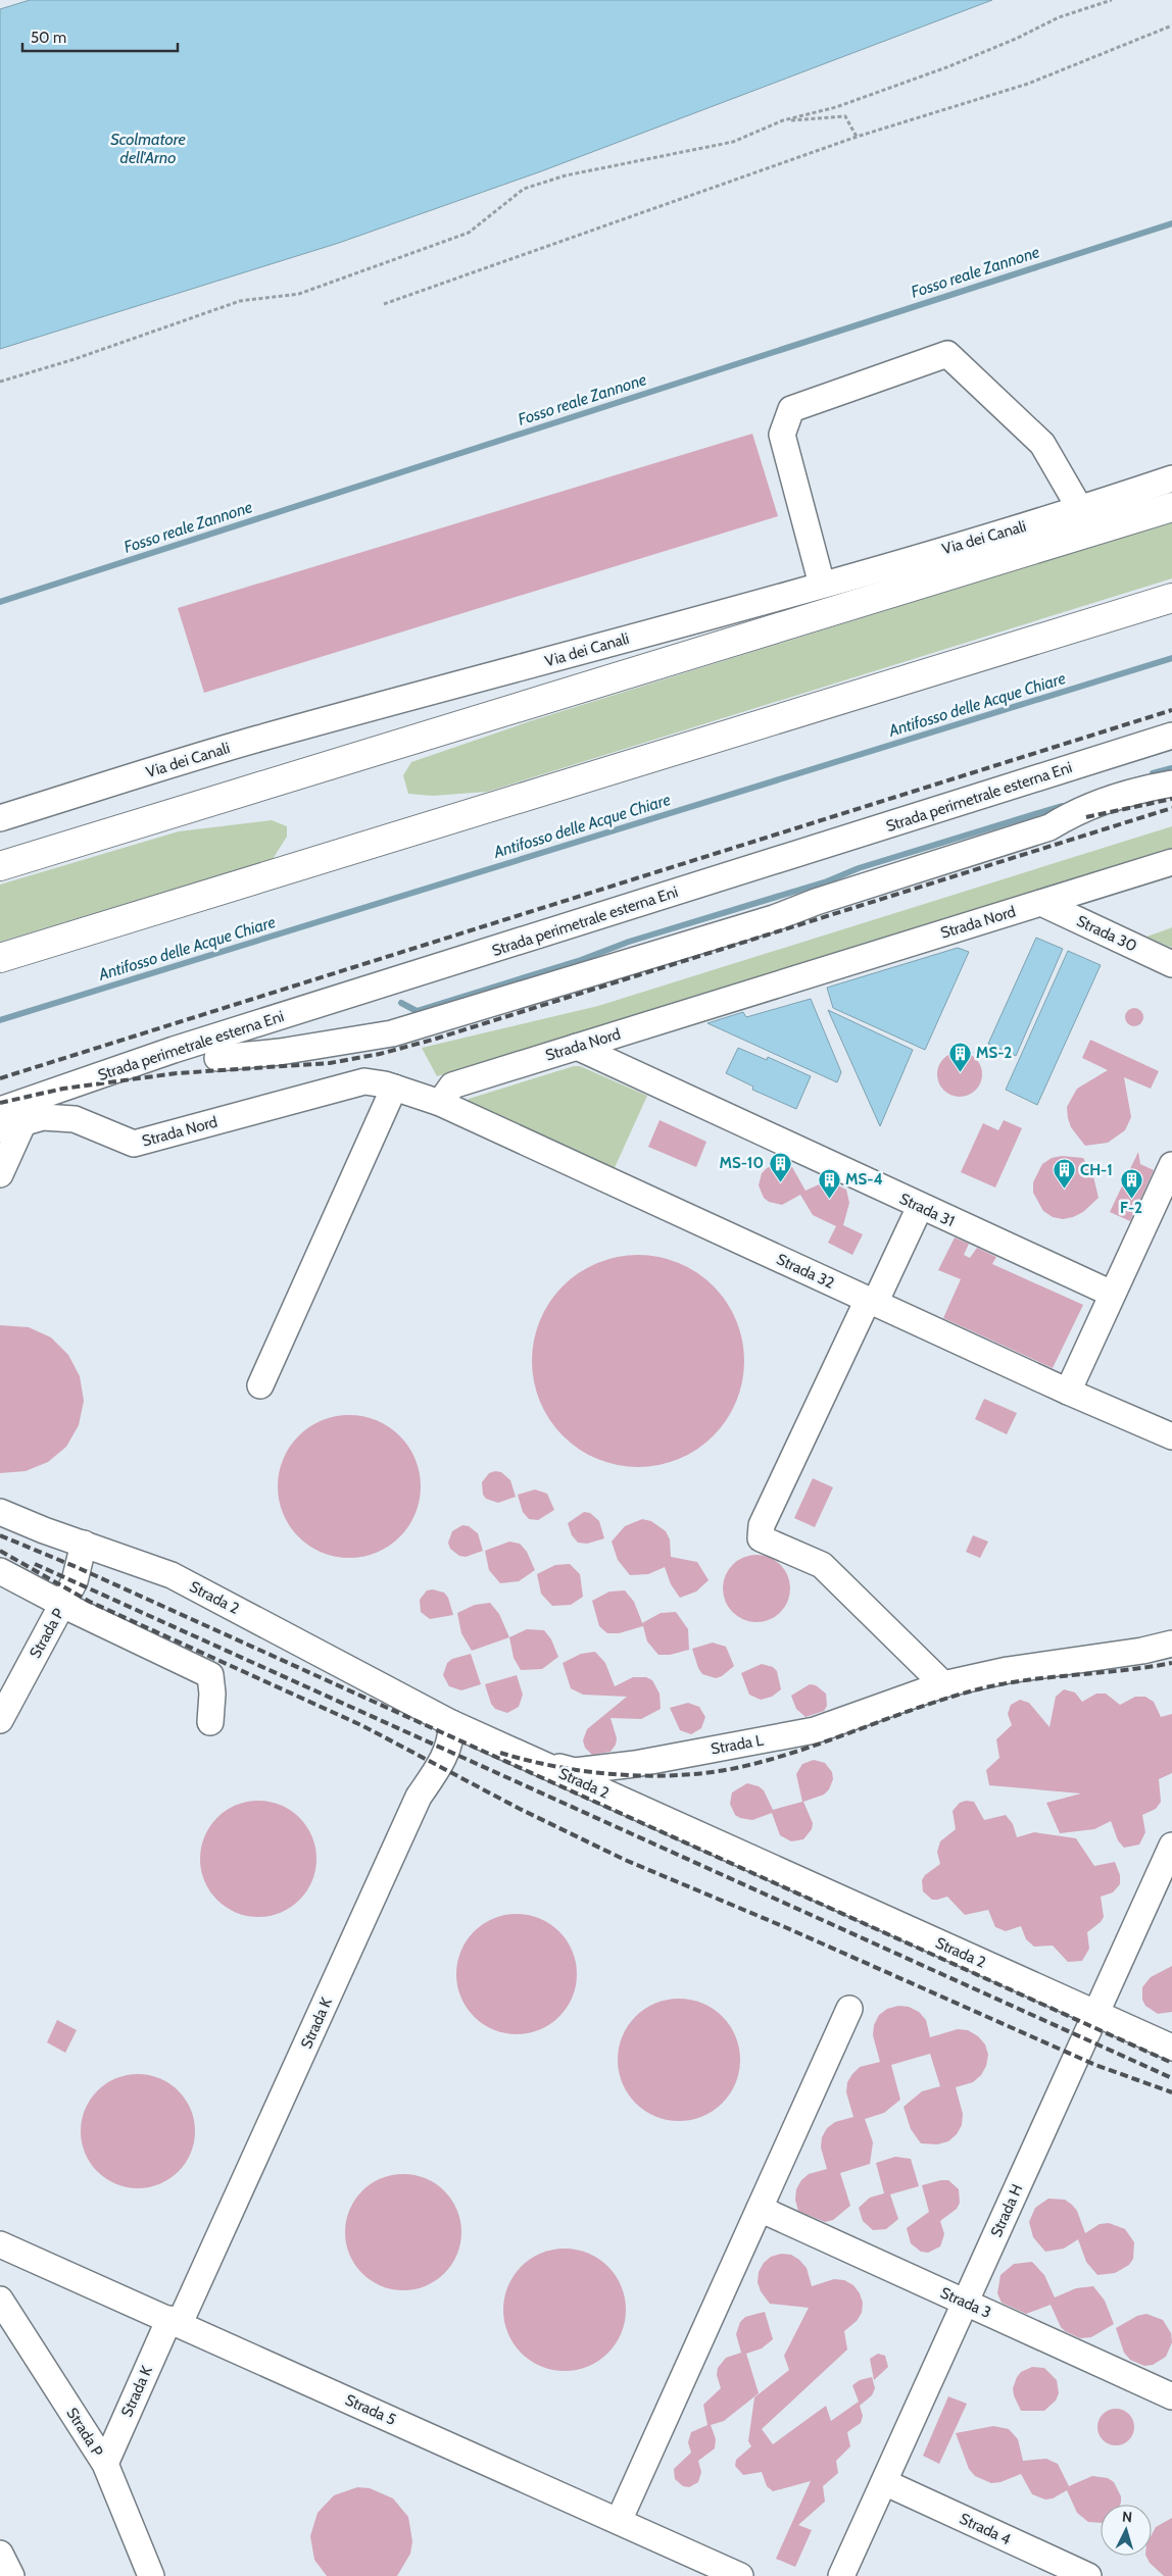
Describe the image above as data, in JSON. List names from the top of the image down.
{
  "streets": {
    "street": [
      "Via dei Canali",
      "Strada perimetrale esterna Eni",
      "Strada Nord",
      "Strada 30",
      "Strada 31",
      "Strada 32",
      "Strada 2",
      "Strada P",
      "Strada L",
      "Strada K",
      "Strada H",
      "Strada 3",
      "Strada 5",
      "Strada 4"
    ]
  },
  "crossings": [
    ["Strada Nord", "Strada 30"],
    ["Strada Nord", "Strada 31"],
    ["Strada Nord", "Strada 32"],
    ["Strada 2", "Strada P"],
    ["Strada 2", "Strada L"],
    ["Strada 2", "Strada K"],
    ["Strada 2", "Strada H"],
    ["Strada P", "Strada K"],
    ["Strada K", "Strada 5"],
    ["Strada H", "Strada 3"],
    ["Strada H", "Strada 4"]
  ],
  "water": ["Scolmatore dell'Arno", "Fosso reale Zannone", "Antifosso delle Acque Chiare"],
  "places": {
    "building": [
      "MS-2",
      "MS-10",
      "CH-1",
      "MS-4",
      "F-2"
    ]
  },
  "scale_bar": "50 m",
  "north": "top"
}
